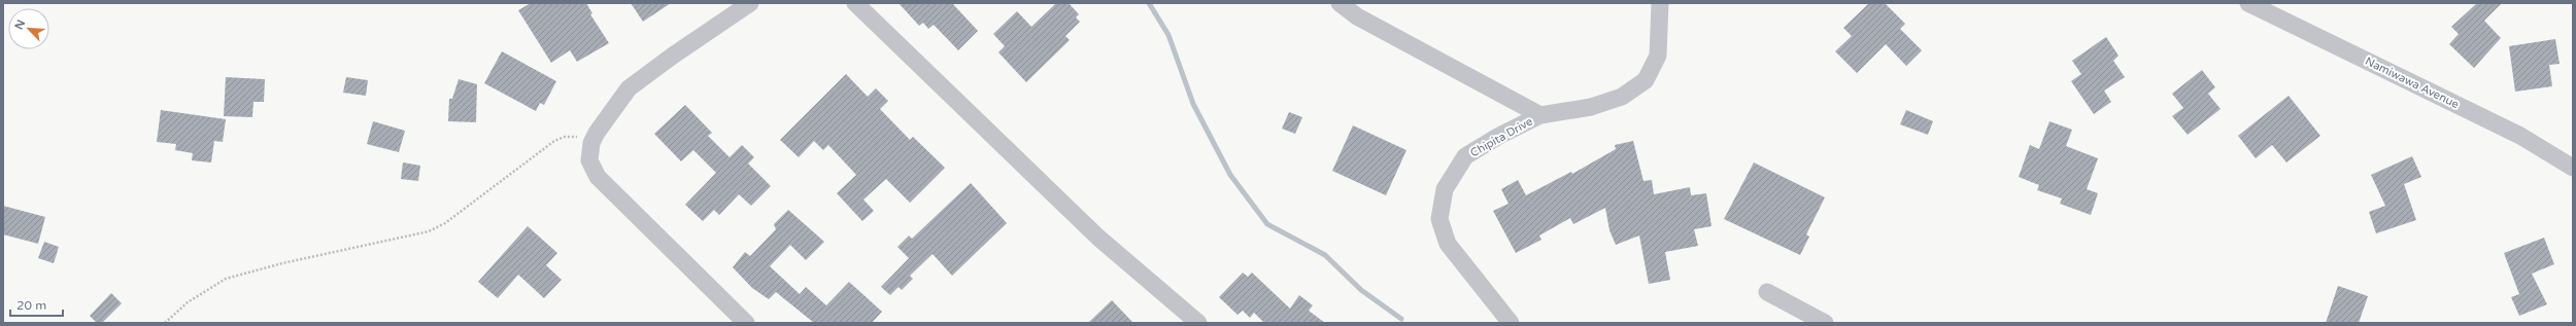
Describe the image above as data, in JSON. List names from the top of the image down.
{
  "streets": {
    "street": ["Namiwawa Avenue", "Chipita Drive"]
  },
  "scale_bar": "20 m",
  "north": "top left"
}
